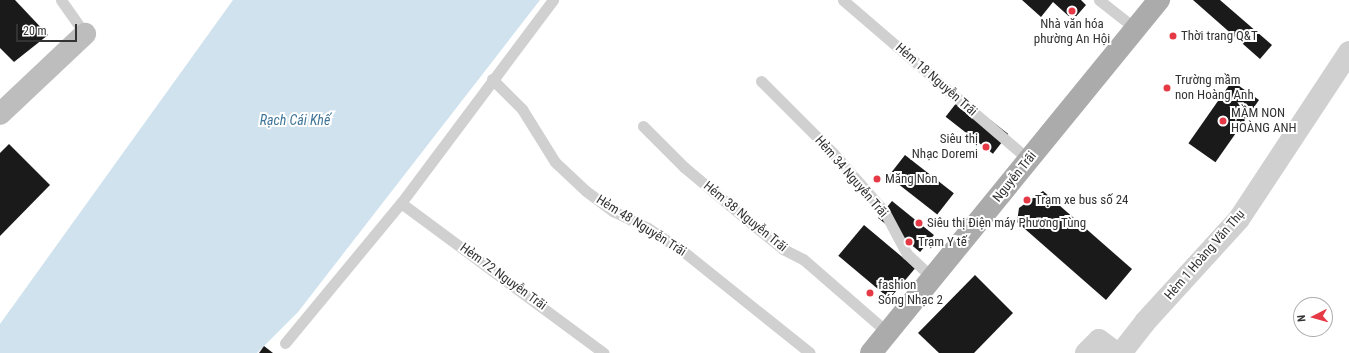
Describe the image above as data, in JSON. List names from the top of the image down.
{
  "streets": {
    "main road": ["Nguyễn Trãi"],
    "street": ["Hẻm 1 Hoàng Văn Thụ"],
    "lane": [
      "Hẻm 18 Nguyễn Trãi",
      "Hẻm 34 Nguyễn Trãi",
      "Hẻm 38 Nguyễn Trãi",
      "Hẻm 48 Nguyễn Trãi",
      "Hẻm 72 Nguyễn Trãi"
    ]
  },
  "crossings": [
    ["Hẻm 18 Nguyễn Trãi", "Nguyễn Trãi"],
    ["Hẻm 34 Nguyễn Trãi", "Nguyễn Trãi"],
    ["Nguyễn Trãi", "Hẻm 38 Nguyễn Trãi"]
  ],
  "water": ["Rạch Cái Khế"],
  "places": [
    "Nhà văn hóa phường An Hội",
    "Thời trang Q&T",
    "Trường mầm non Hoàng Anh",
    "MẦM NON HOÀNG ANH",
    "Siêu thị Nhạc Doremi",
    "Măng Non",
    "Trạm xe bus số 24",
    "Siêu thị Điện máy Phương Tùng",
    "Trạm Y tế",
    "fashion Sóng Nhạc 2"
  ],
  "scale_bar": "20 m",
  "north": "left"
}
